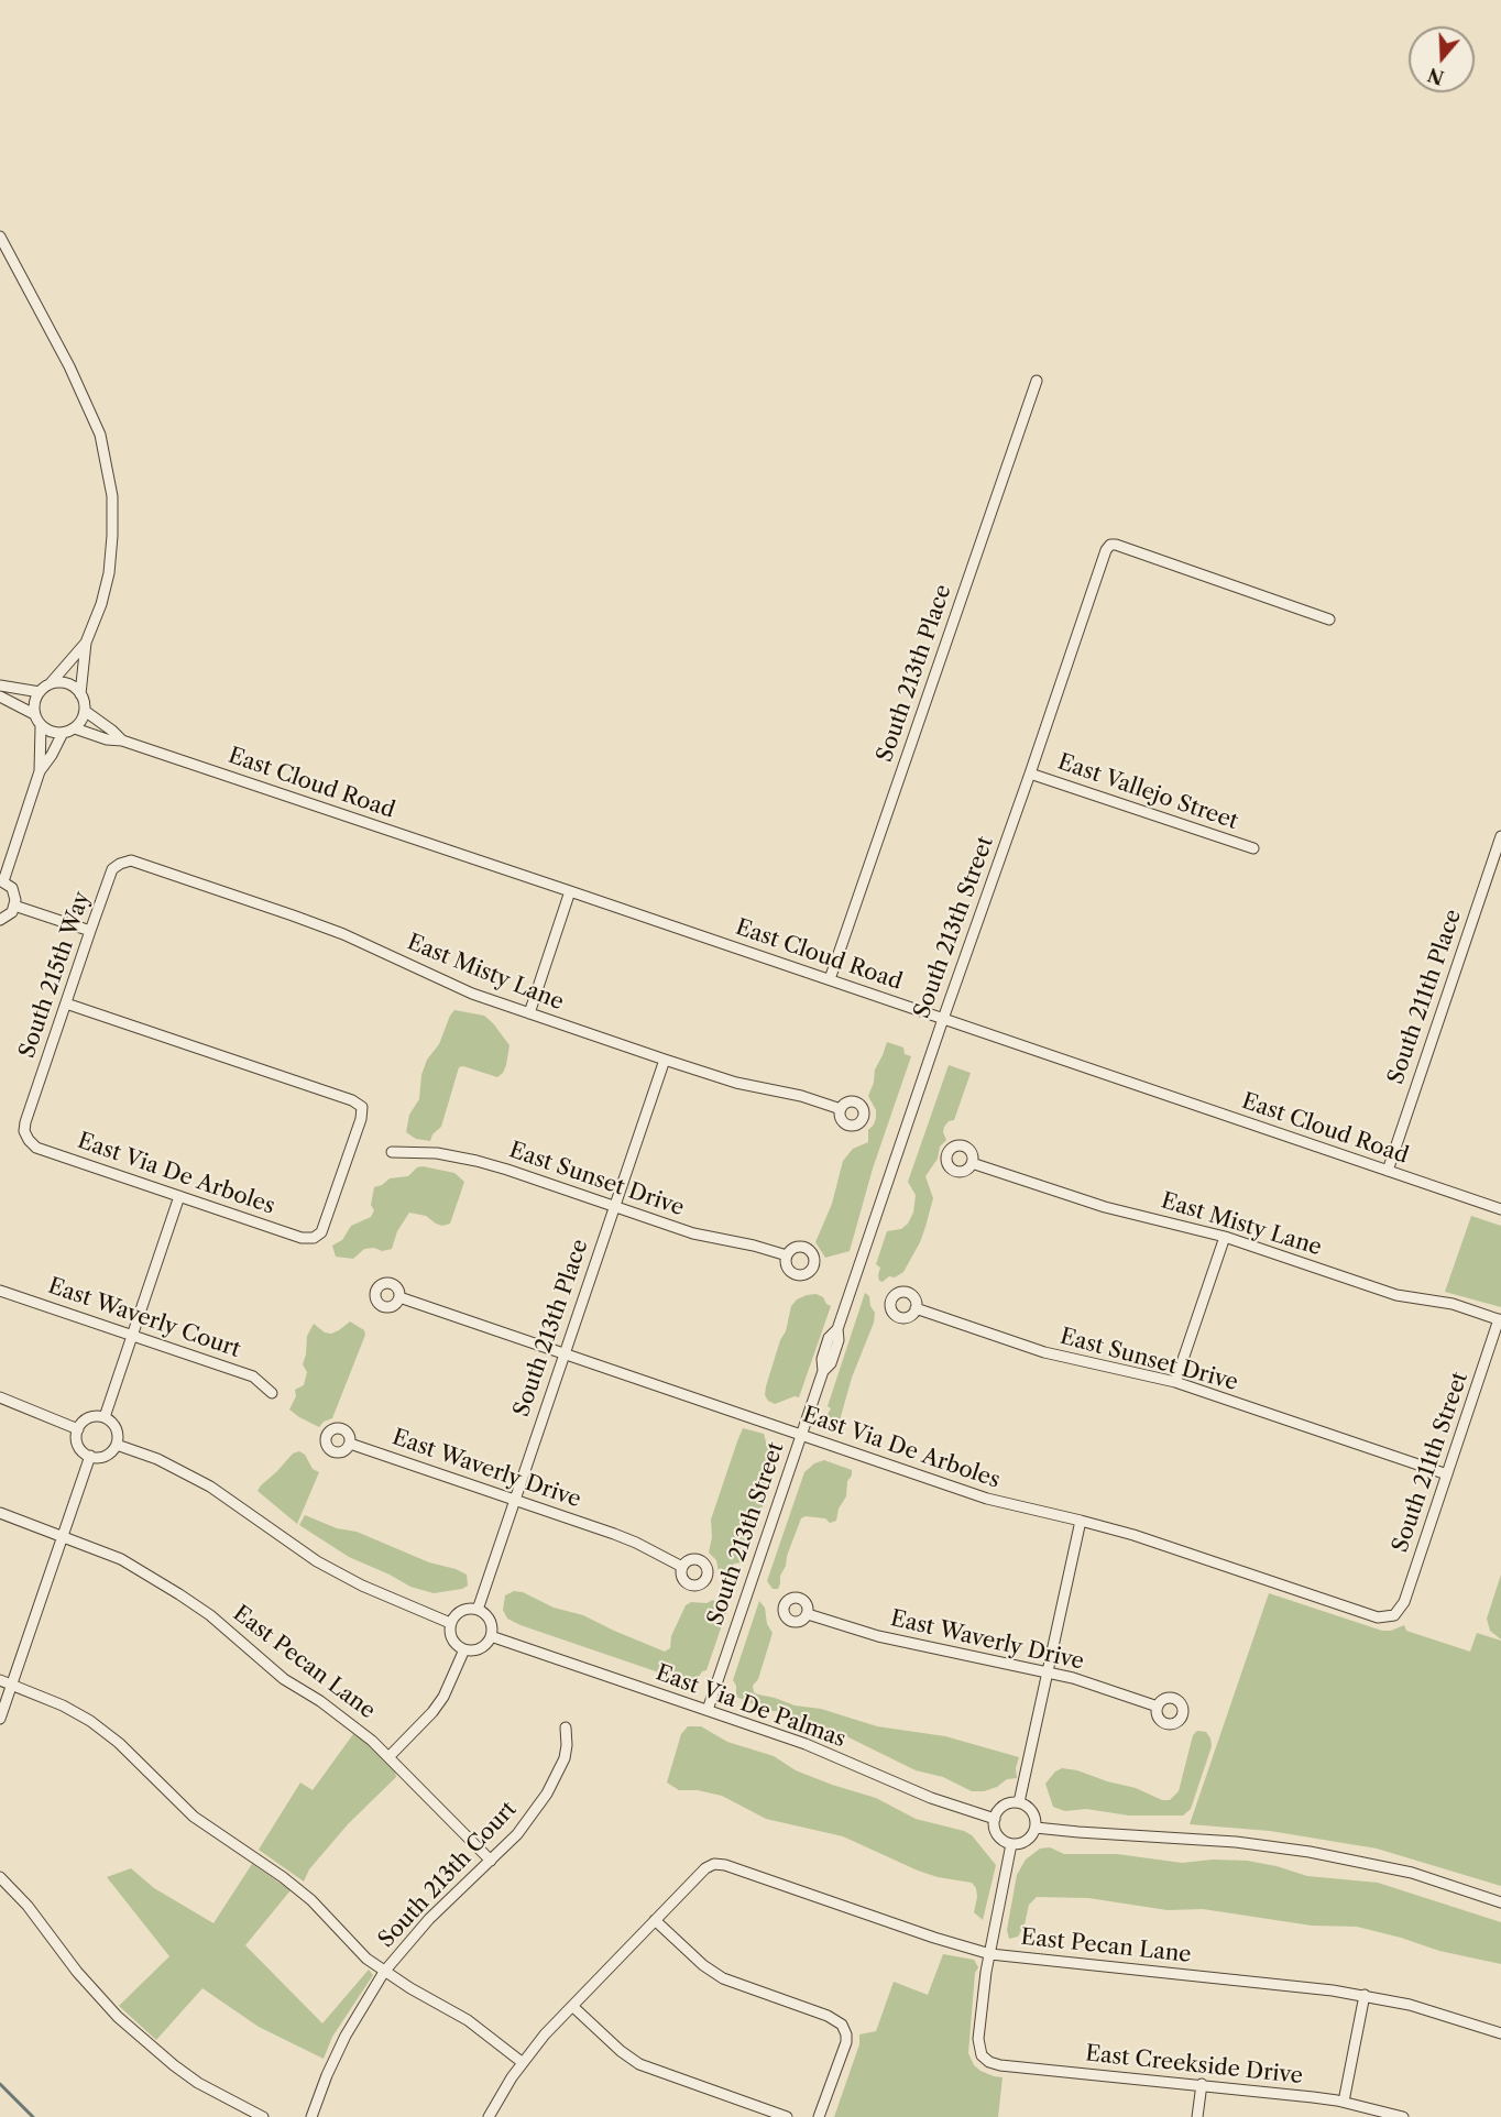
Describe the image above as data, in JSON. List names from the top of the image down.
{
  "streets": {
    "street": [
      "South 213th Place",
      "East Cloud Road",
      "East Vallejo Street",
      "South 213th Street",
      "East Misty Lane",
      "South 215th Way",
      "South 211th Place",
      "East Via De Arboles",
      "East Sunset Drive",
      "East Waverly Court",
      "South 211th Street",
      "East Waverly Drive",
      "East Pecan Lane",
      "East Via De Palmas",
      "South 213th Court",
      "East Creekside Drive"
    ]
  },
  "crossings": [
    ["South 213th Place", "East Cloud Road"],
    ["South 213th Place", "East Misty Lane"],
    ["South 213th Place", "East Via De Arboles"],
    ["South 213th Place", "East Sunset Drive"],
    ["South 213th Place", "East Waverly Drive"],
    ["South 213th Place", "East Via De Palmas"],
    ["East Cloud Road", "South 213th Street"],
    ["East Cloud Road", "South 211th Place"],
    ["East Vallejo Street", "South 213th Street"],
    ["South 213th Street", "East Via De Arboles"],
    ["South 213th Street", "East Via De Palmas"],
    ["East Misty Lane", "South 215th Way"],
    ["East Misty Lane", "South 211th Street"],
    ["South 215th Way", "East Via De Arboles"],
    ["East Via De Arboles", "South 211th Street"],
    ["East Sunset Drive", "South 211th Street"],
    ["East Pecan Lane", "South 213th Court"],
    ["East Pecan Lane", "East Creekside Drive"]
  ],
  "north": "bottom"
}
